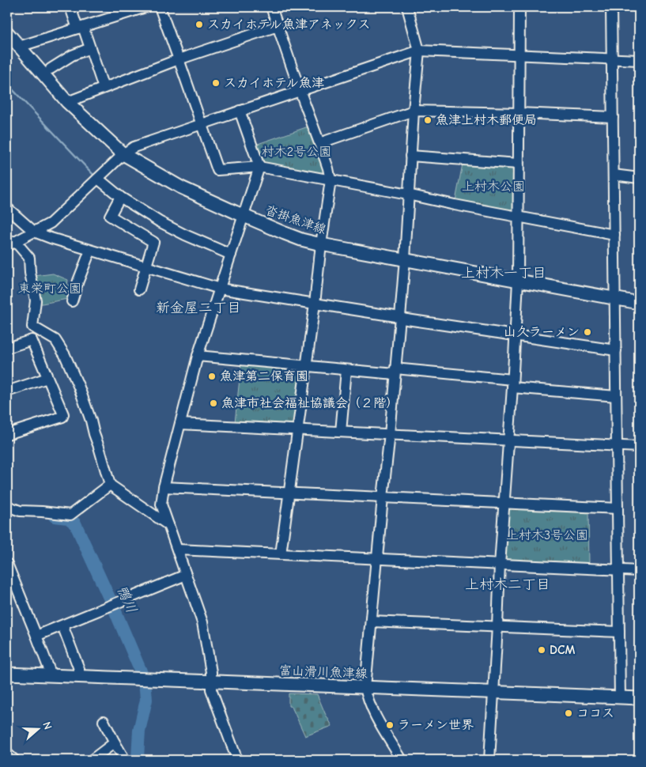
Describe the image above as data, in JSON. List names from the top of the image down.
{
  "streets": {
    "main road": ["沓掛魚津線", "富山滑川魚津線"]
  },
  "districts": ["上村木一丁目", "新金屋二丁目", "上村木二丁目"],
  "water": ["鴨川"],
  "parks": [
    "村木2号公園",
    "上村木公園",
    "東栄町公園",
    "上村木3号公園"
  ],
  "places": [
    "スカイホテル魚津アネックス",
    "スカイホテル魚津",
    "魚津上村木郵便局",
    "山久ラーメン",
    "魚津第二保育園",
    "魚津市社会福祉協議会（２階）",
    "DCM",
    "ココス",
    "ラーメン世界"
  ],
  "north": "right"
}
